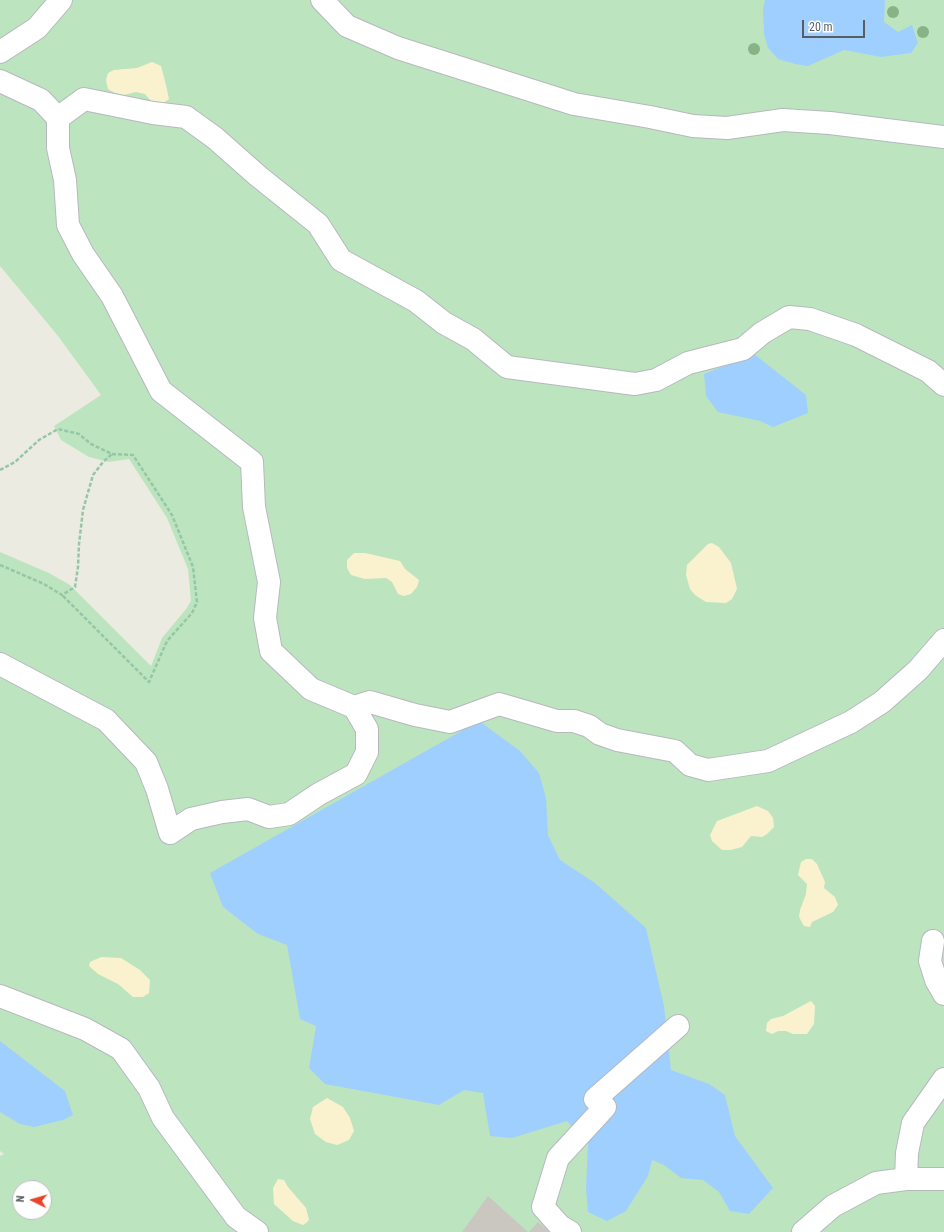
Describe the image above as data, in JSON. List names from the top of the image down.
{
  "scale_bar": "20 m",
  "north": "left"
}
